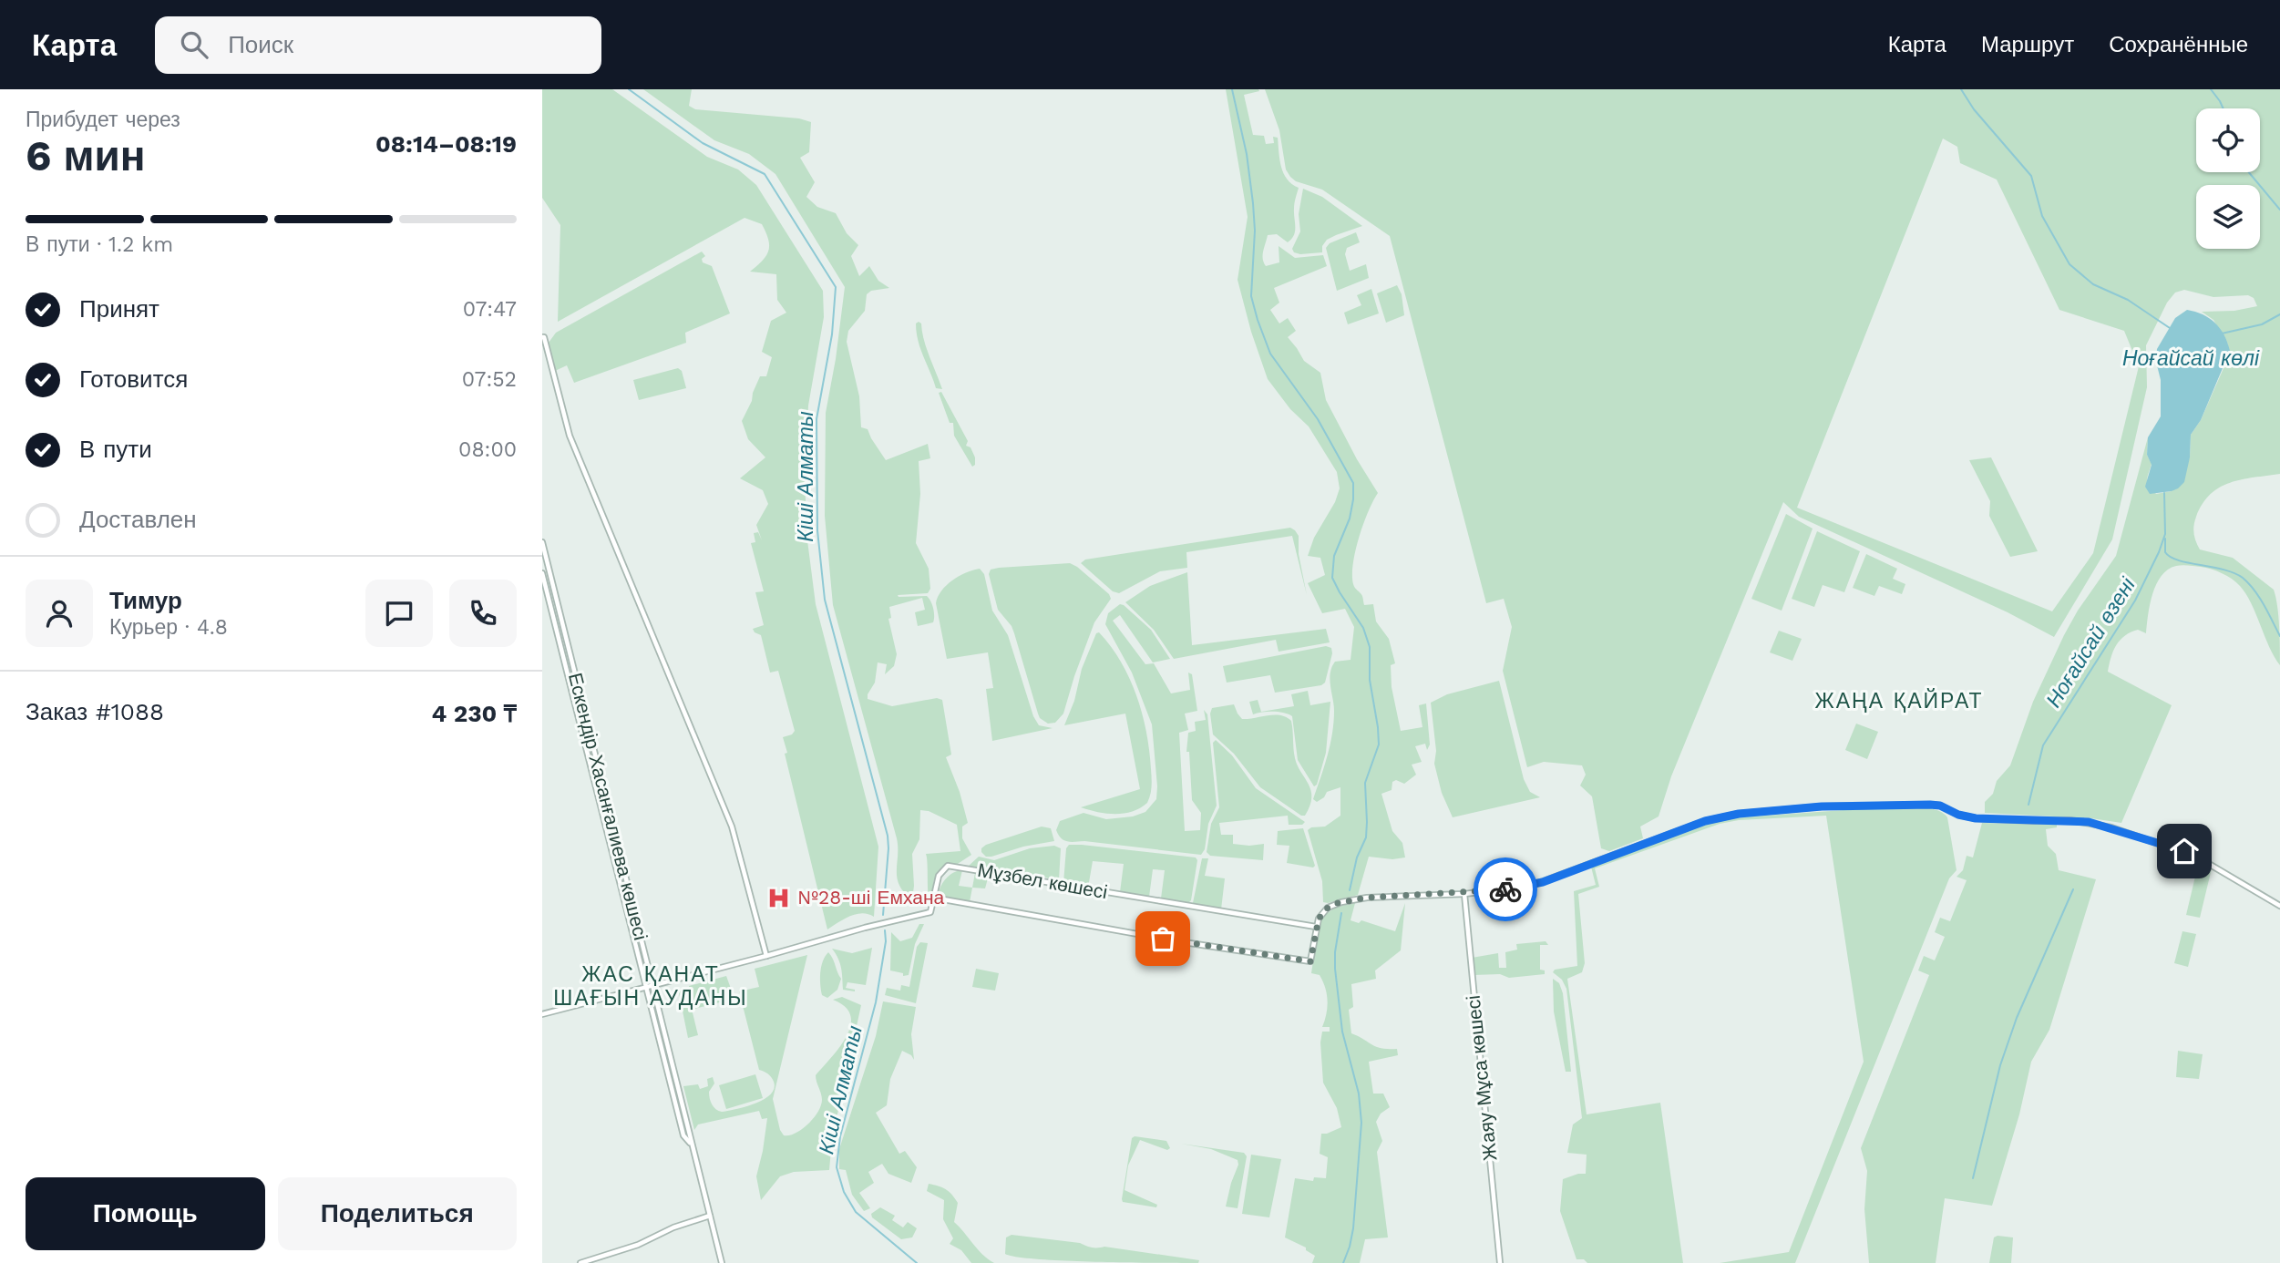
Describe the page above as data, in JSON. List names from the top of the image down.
{
  "streets": {
    "street": ["Ескендір Хасанғалиева көшесі", "Мұзбел көшесі", "Жаяу Мұса көшесі"]
  },
  "districts": ["ЖАҢА ҚАЙРАТ", "ЖАС ҚАНАТ ШАҒЫН АУДАНЫ"],
  "water": ["Ноғайсай көлі", "Кіші Алматы", "Ноғайсай өзені"],
  "places": {
    "hospital": ["№28-ші Емхана"]
  },
  "page": {
    "header": "Карта",
    "search": "Поиск",
    "nav": ["Карта", "Маршрут", "Сохранённые"],
    "heading": ["6 мин", "Прибудет через", "08:14–08:19"],
    "panel": [
      "Тимур",
      "Курьер · 4.8",
      "Заказ #1088",
      "4 230 ₸"
    ],
    "bar": "В пути · 1.2 km",
    "list": [
      ["Принят", "07:47"],
      ["Готовится", "07:52"],
      ["В пути", "08:00"],
      "Доставлен"
    ],
    "buttons": ["Помощь", "Поделиться"]
  }
}
